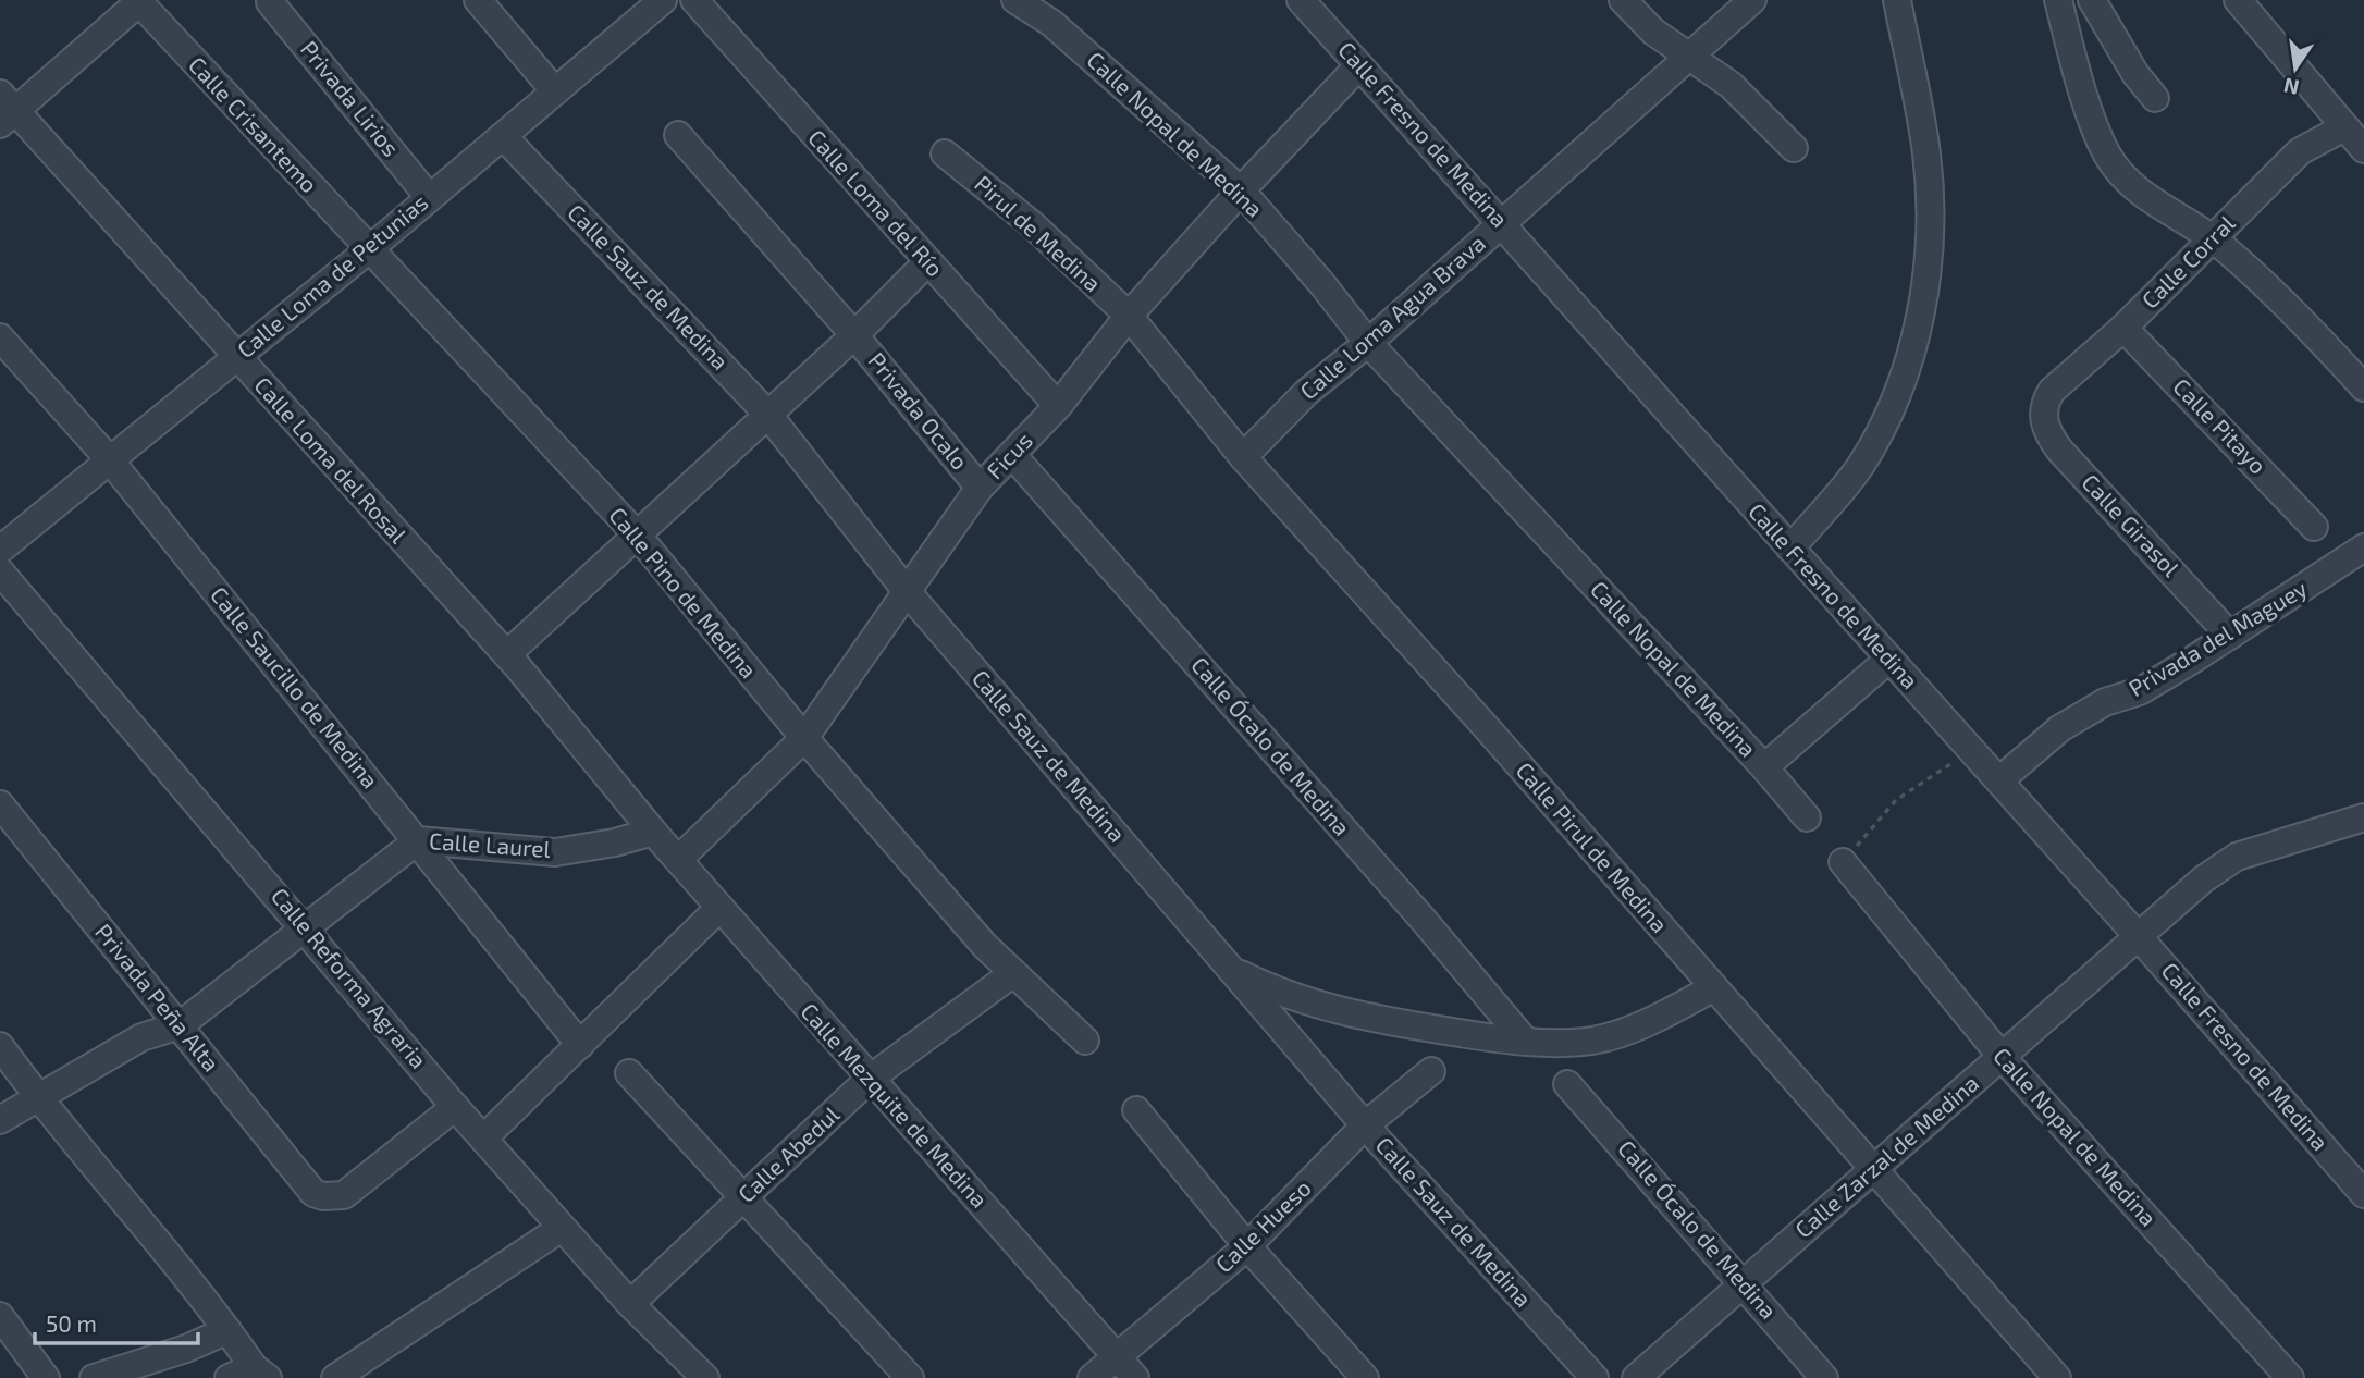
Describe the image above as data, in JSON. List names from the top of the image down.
{
  "streets": {
    "street": [
      "Privada Lirios",
      "Calle Crisantemo",
      "Calle Nopal de Medina",
      "Calle Fresno de Medina",
      "Calle Loma del Río",
      "Pirul de Medina",
      "Calle Corral",
      "Calle Loma de Petunias",
      "Calle Sauz de Medina",
      "Calle Loma Agua Brava",
      "Privada Ocalo",
      "Calle Pitayo",
      "Ficus",
      "Calle Loma del Rosal",
      "Calle Girasol",
      "Calle Pino de Medina",
      "Privada del Maguey",
      "Calle Saucillo de Medina",
      "Calle Ócalo de Medina",
      "Calle Laurel",
      "Calle Pirul de Medina",
      "Calle Reforma Agraria",
      "Privada Peña Alta",
      "Calle Mezquite de Medina",
      "Calle Abedul",
      "Calle Zarzal de Medina",
      "Calle Hueso"
    ]
  },
  "crossings": [
    ["Privada Lirios", "Calle Loma de Petunias"],
    ["Calle Crisantemo", "Calle Loma de Petunias"],
    ["Calle Crisantemo", "Calle Pino de Medina"],
    ["Calle Nopal de Medina", "Calle Loma Agua Brava"],
    ["Calle Nopal de Medina", "Ficus"],
    ["Calle Nopal de Medina", "Calle Zarzal de Medina"],
    ["Calle Fresno de Medina", "Calle Loma Agua Brava"],
    ["Calle Fresno de Medina", "Ficus"],
    ["Calle Fresno de Medina", "Privada del Maguey"],
    ["Calle Fresno de Medina", "Calle Zarzal de Medina"],
    ["Calle Loma del Río", "Ficus"],
    ["Pirul de Medina", "Ficus"],
    ["Pirul de Medina", "Calle Pirul de Medina"],
    ["Calle Corral", "Calle Pitayo"],
    ["Calle Corral", "Calle Girasol"],
    ["Calle Loma de Petunias", "Calle Sauz de Medina"],
    ["Calle Loma de Petunias", "Calle Loma del Rosal"],
    ["Calle Loma de Petunias", "Calle Pino de Medina"],
    ["Calle Loma de Petunias", "Calle Saucillo de Medina"],
    ["Calle Sauz de Medina", "Ficus"],
    ["Calle Sauz de Medina", "Calle Hueso"],
    ["Calle Loma Agua Brava", "Calle Pirul de Medina"],
    ["Privada Ocalo", "Ficus"],
    ["Ficus", "Calle Pino de Medina"],
    ["Ficus", "Calle Ócalo de Medina"],
    ["Ficus", "Calle Pirul de Medina"],
    ["Ficus", "Calle Mezquite de Medina"],
    ["Calle Loma del Rosal", "Calle Laurel"],
    ["Calle Loma del Rosal", "Calle Mezquite de Medina"],
    ["Calle Girasol", "Privada del Maguey"],
    ["Calle Pino de Medina", "Calle Abedul"],
    ["Calle Saucillo de Medina", "Calle Laurel"],
    ["Calle Ócalo de Medina", "Calle Zarzal de Medina"],
    ["Calle Laurel", "Calle Reforma Agraria"],
    ["Calle Laurel", "Privada Peña Alta"],
    ["Calle Laurel", "Calle Mezquite de Medina"],
    ["Calle Pirul de Medina", "Calle Zarzal de Medina"],
    ["Calle Reforma Agraria", "Privada Peña Alta"],
    ["Calle Reforma Agraria", "Calle Abedul"],
    ["Calle Mezquite de Medina", "Calle Abedul"],
    ["Calle Mezquite de Medina", "Calle Hueso"]
  ],
  "scale_bar": "50 m",
  "north": "bottom"
}
